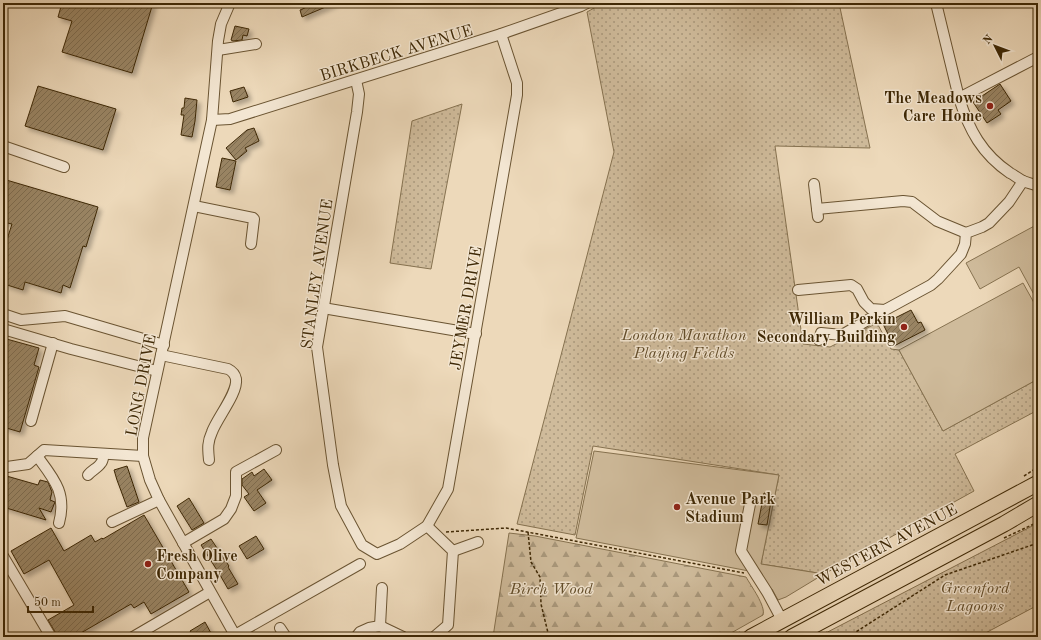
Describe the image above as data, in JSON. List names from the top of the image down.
{
  "streets": {
    "highway": ["WESTERN AVENUE"],
    "street": [
      "BIRKBECK AVENUE",
      "STANLEY AVENUE",
      "JEYMER DRIVE",
      "LONG DRIVE"
    ]
  },
  "crossings": [
    ["BIRKBECK AVENUE", "STANLEY AVENUE"],
    ["BIRKBECK AVENUE", "JEYMER DRIVE"],
    ["BIRKBECK AVENUE", "LONG DRIVE"],
    ["STANLEY AVENUE", "JEYMER DRIVE"]
  ],
  "parks": ["London Marathon Playing Fields", "Greenford Lagoons", "Birch Wood"],
  "places": [
    "The Meadows Care Home",
    "William Perkin Secondary Building",
    "Avenue Park Stadium",
    "Fresh Olive Company"
  ],
  "scale_bar": "50 m",
  "north": "top left"
}
